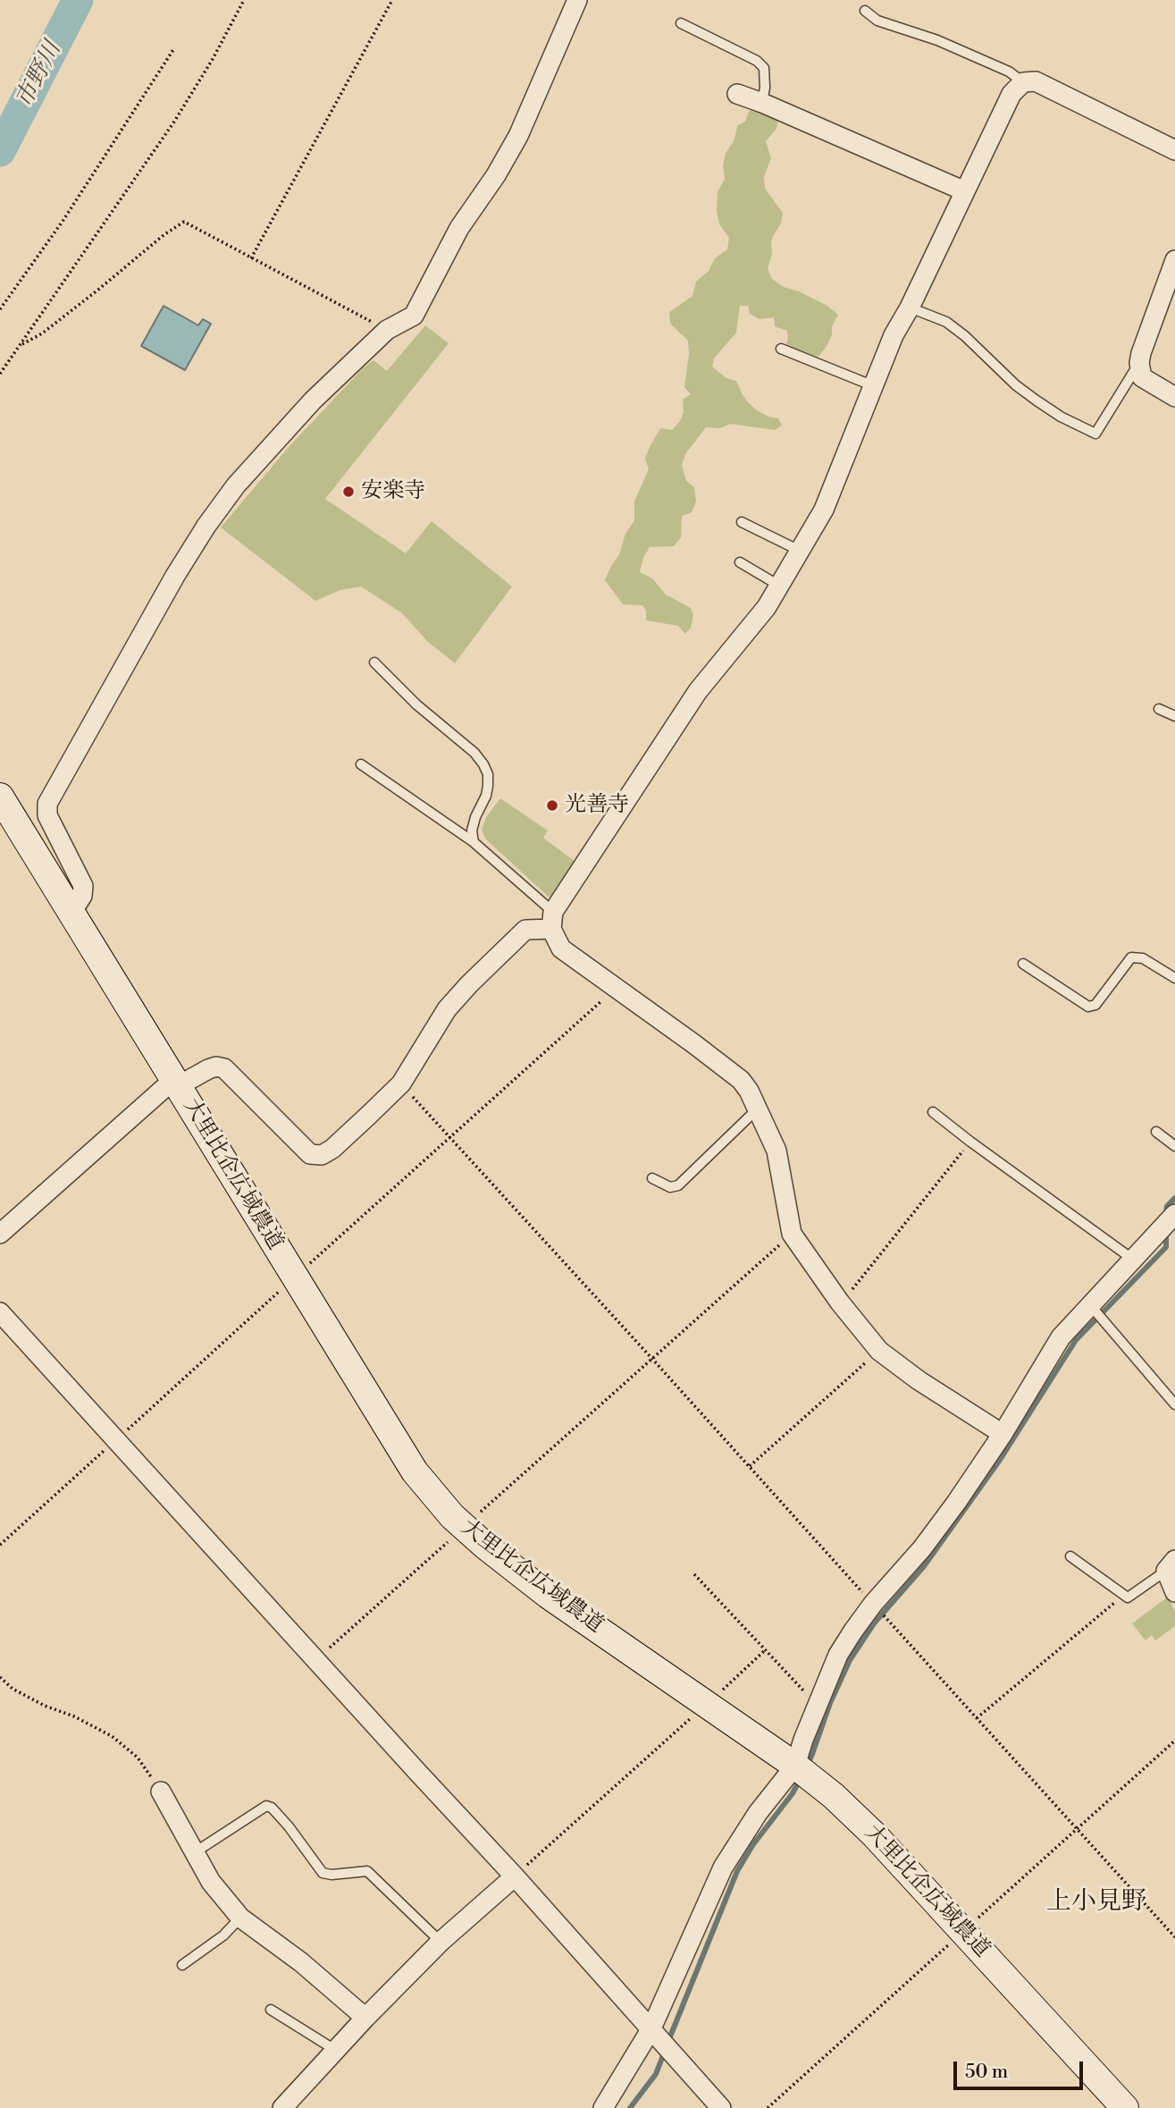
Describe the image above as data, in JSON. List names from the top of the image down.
{
  "streets": {
    "street": ["大里比企広域農道"]
  },
  "districts": ["上小見野"],
  "water": ["市野川"],
  "places": ["安楽寺", "光善寺"],
  "scale_bar": "50 m"
}
